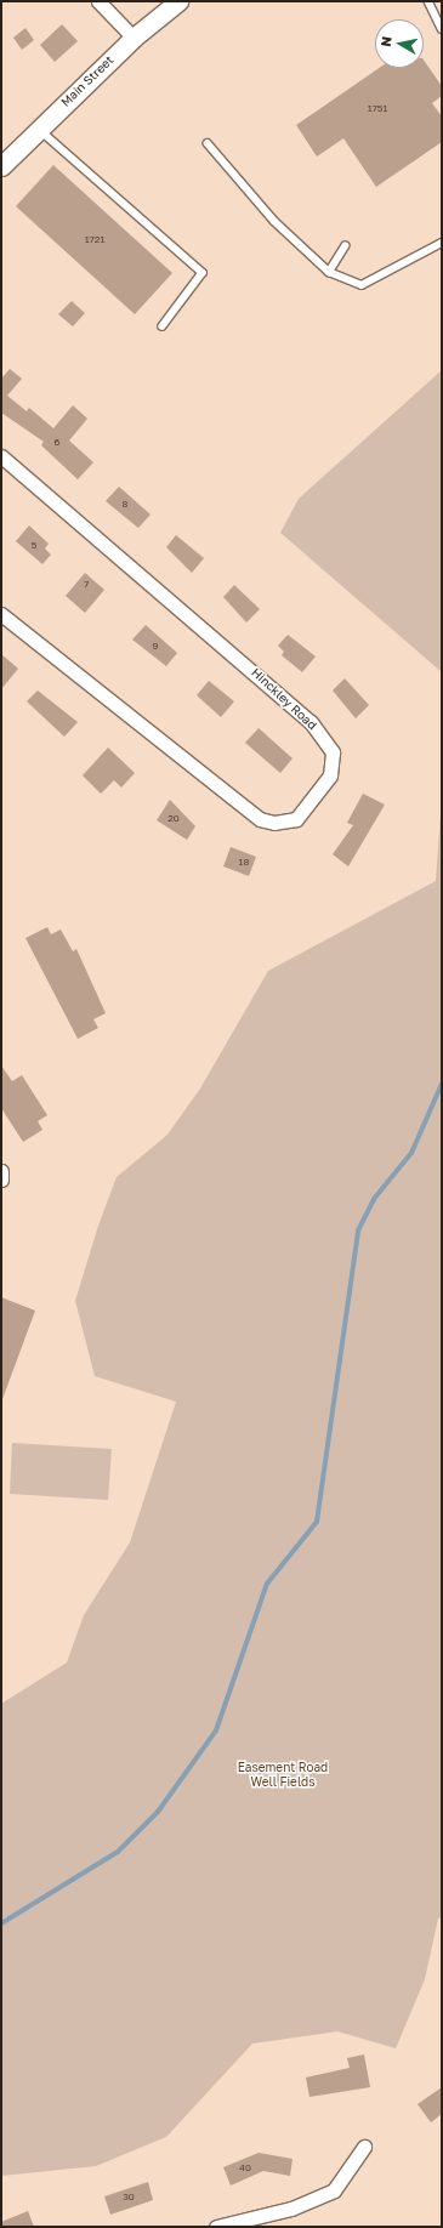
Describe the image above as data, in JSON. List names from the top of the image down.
{
  "streets": {
    "main road": ["Main Street"],
    "street": ["Hinckley Road"]
  },
  "parks": ["Easement Road Well Fields"],
  "house_numbers": [
    "1751",
    "1721",
    "6",
    "8",
    "5",
    "7",
    "9",
    "20",
    "18",
    "40",
    "30"
  ],
  "north": "left"
}
